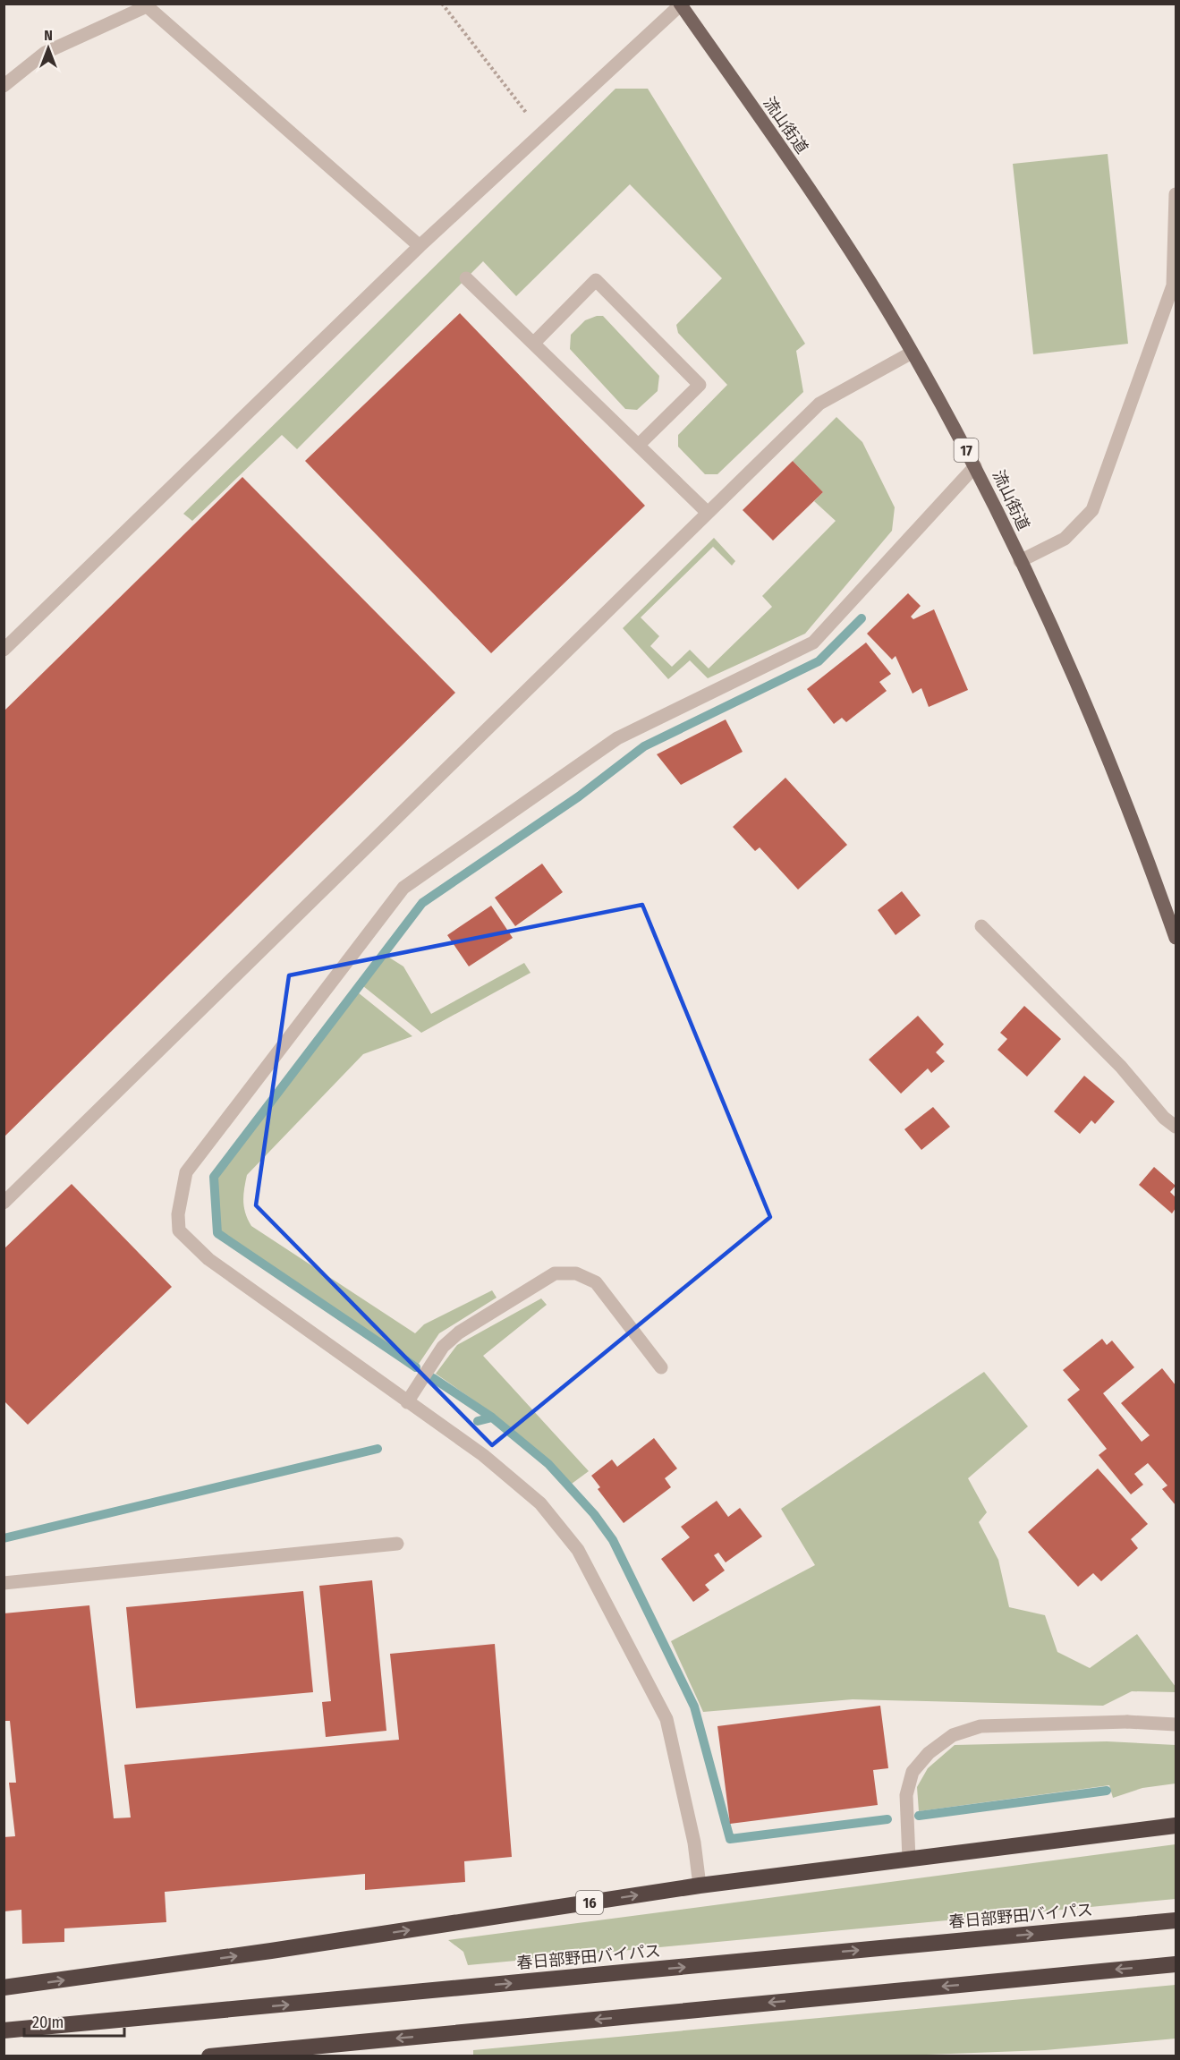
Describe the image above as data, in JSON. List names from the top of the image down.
{
  "streets": {
    "highway": ["16", "春日部野田バイパス"],
    "main road": ["流山街道", "17"]
  },
  "scale_bar": "20 m",
  "north": "top"
}
